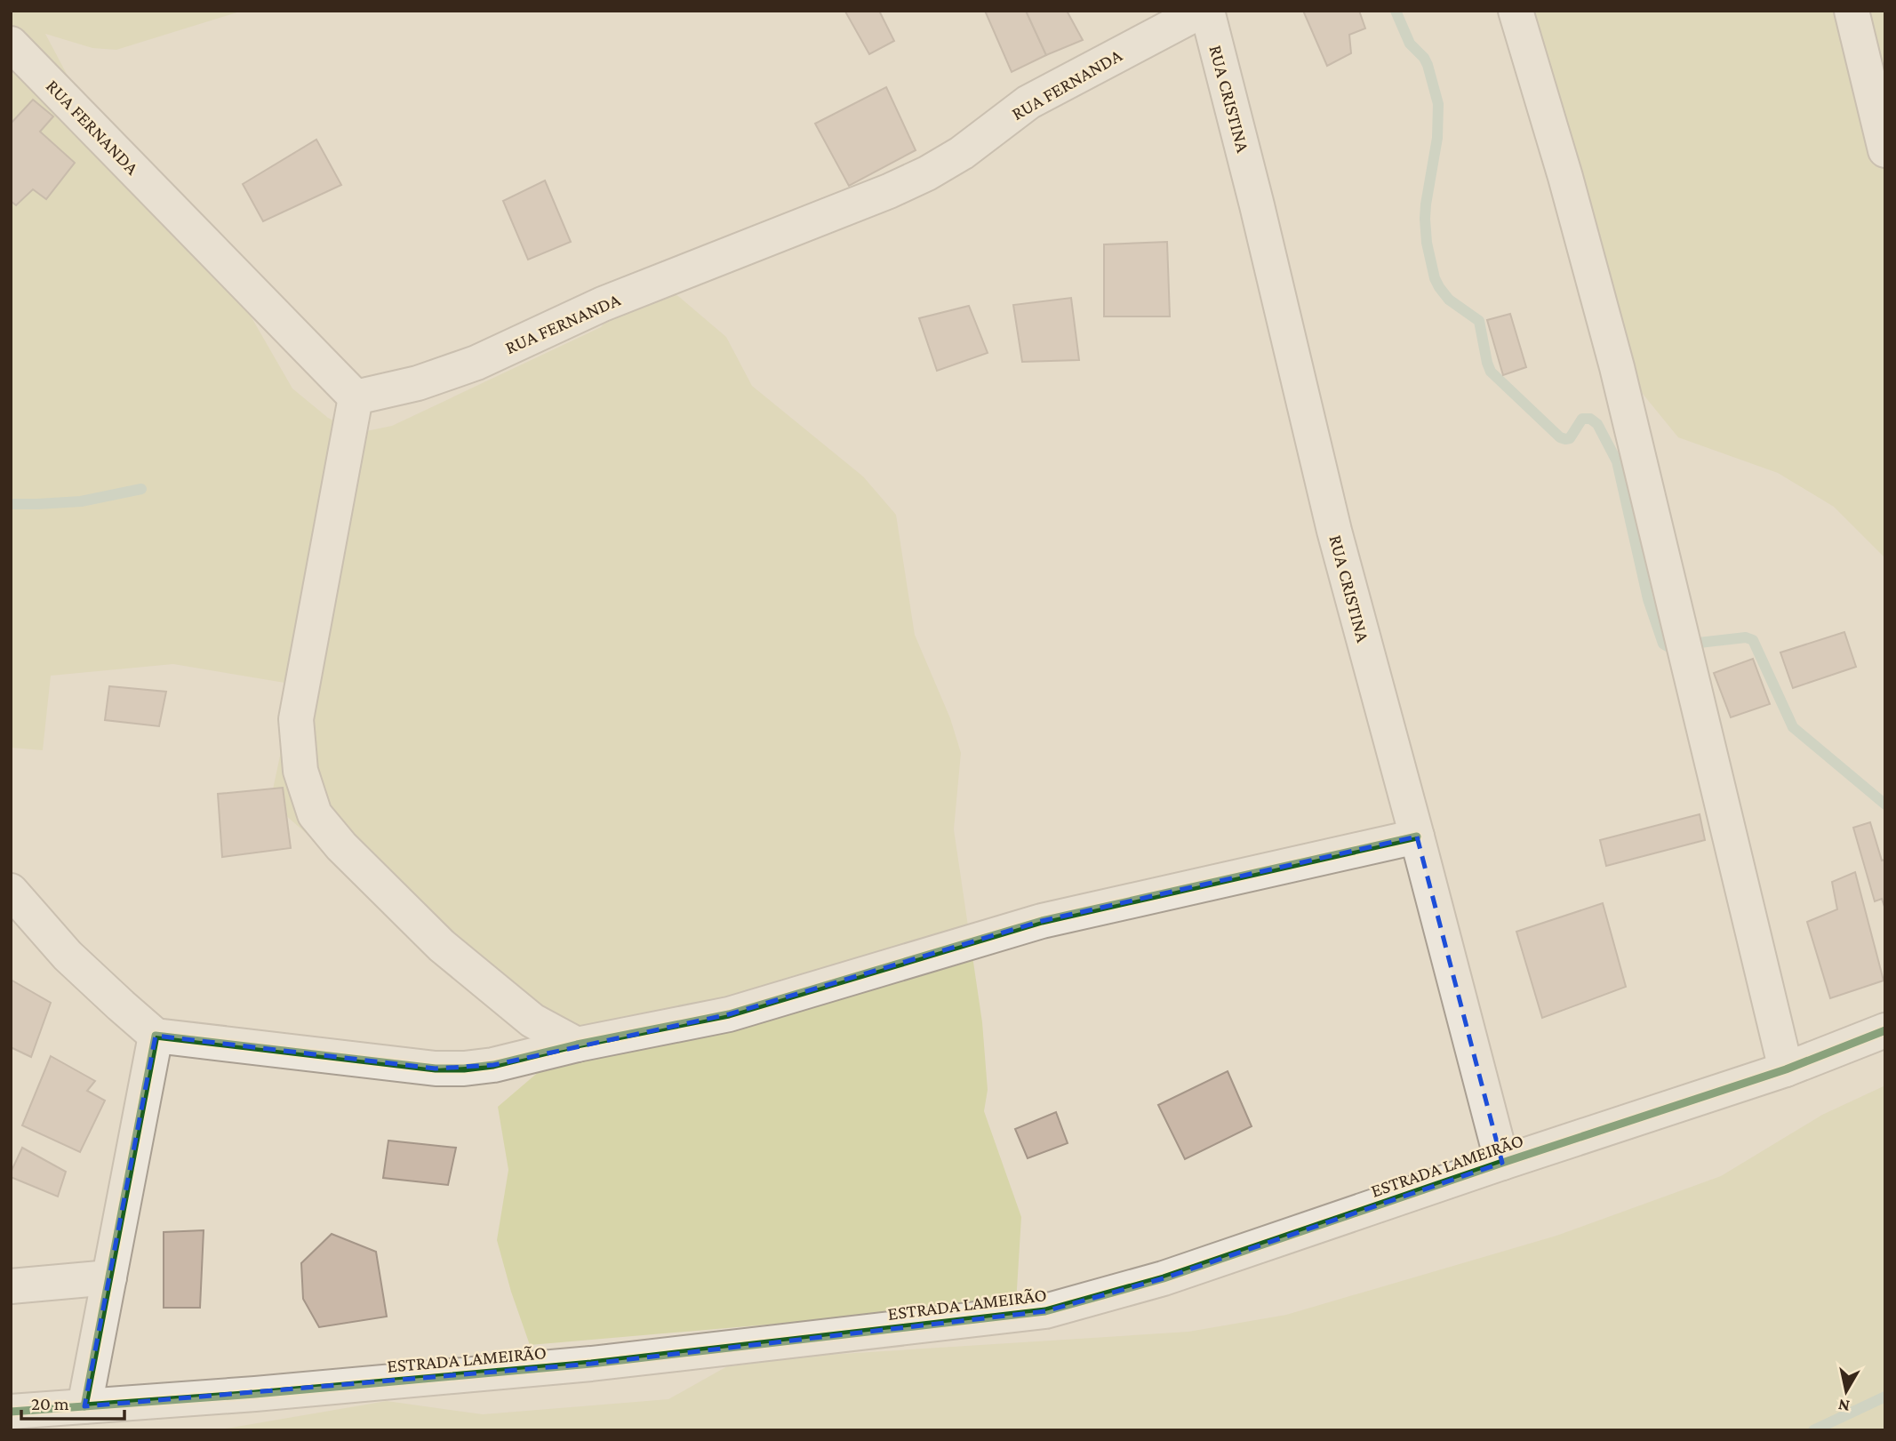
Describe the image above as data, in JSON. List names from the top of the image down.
{
  "streets": {
    "street": ["RUA FERNANDA", "RUA CRISTINA", "ESTRADA LAMEIRÃO"]
  },
  "crossings": [
    ["RUA CRISTINA", "ESTRADA LAMEIRÃO"]
  ],
  "scale_bar": "20 m",
  "north": "bottom"
}
